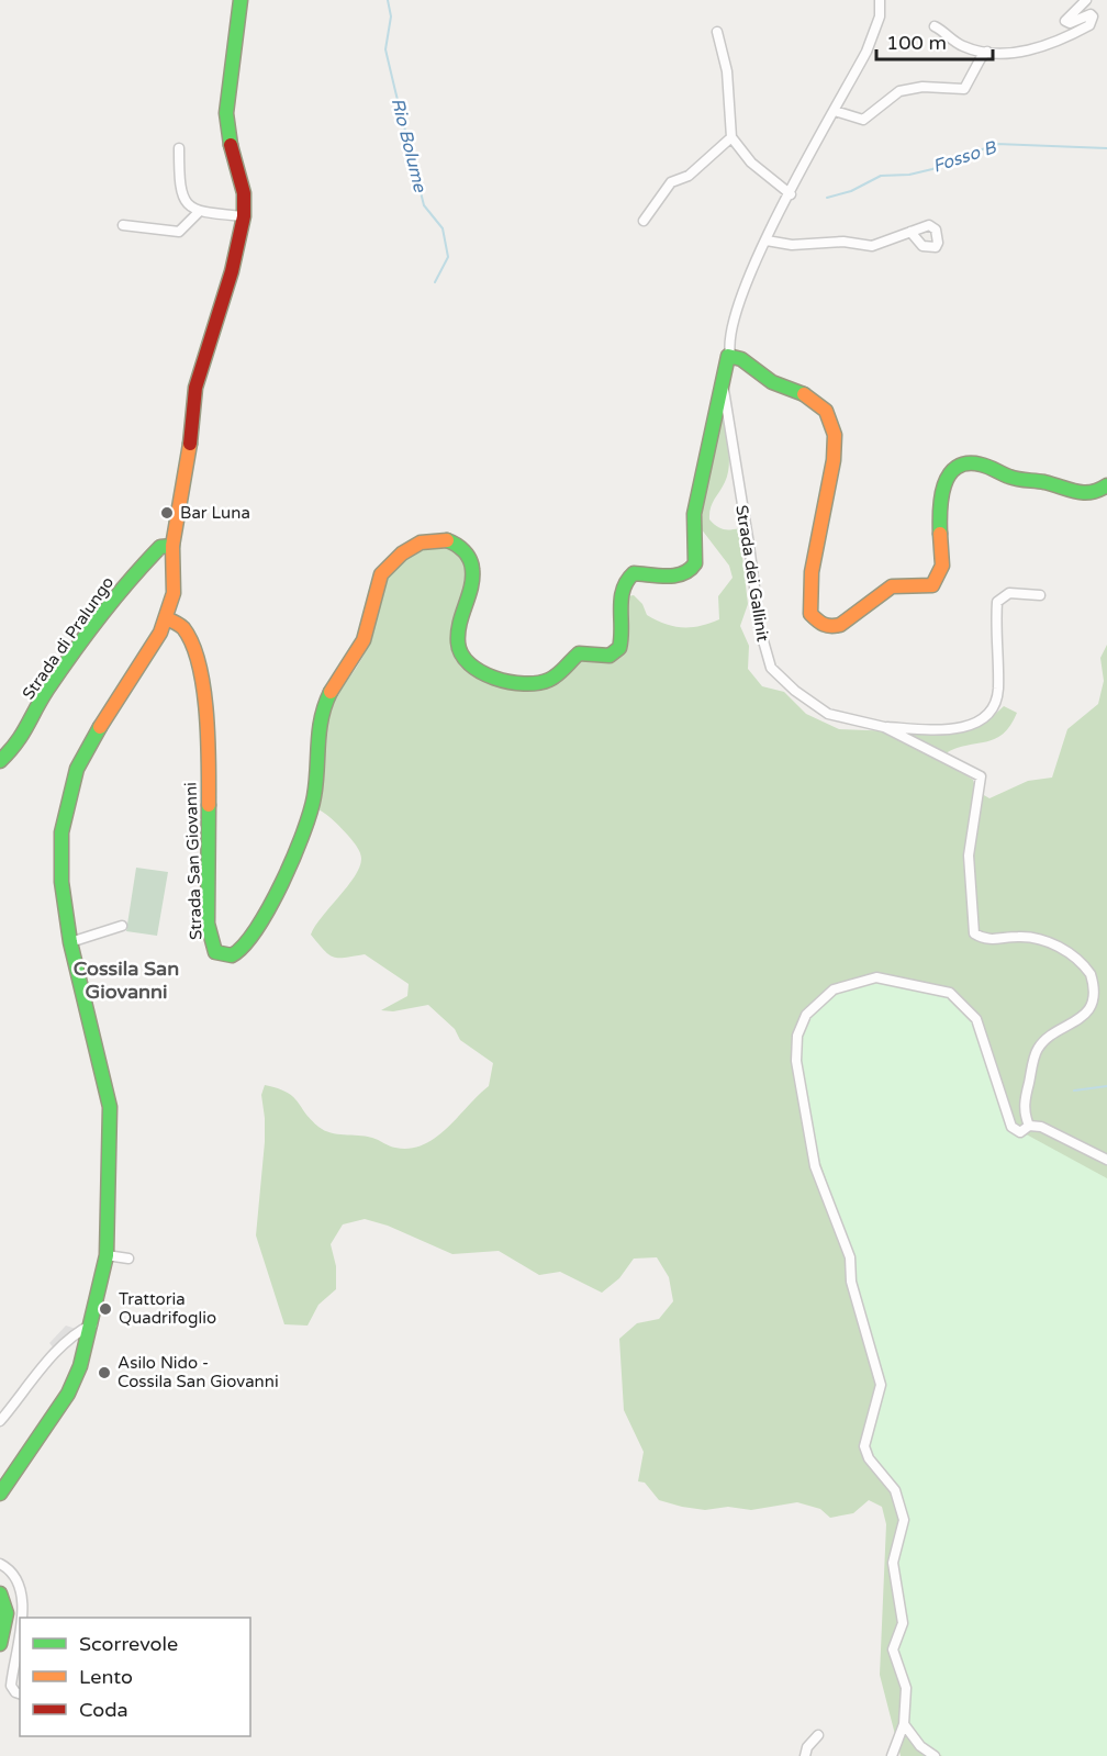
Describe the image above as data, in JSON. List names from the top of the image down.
{
  "streets": {
    "street": ["Strada dei Gallinit", "Strada di Pralungo", "Strada San Giovanni"]
  },
  "crossings": [
    ["Strada dei Gallinit", "Strada San Giovanni"]
  ],
  "districts": ["Cossila San Giovanni"],
  "water": ["Rio Bolume", "Fosso B"],
  "places": ["Bar Luna", "Trattoria Quadrifoglio", "Asilo Nido - Cossila San Giovanni"],
  "legend": ["Scorrevole", "Lento", "Coda"],
  "scale_bar": "100 m"
}
